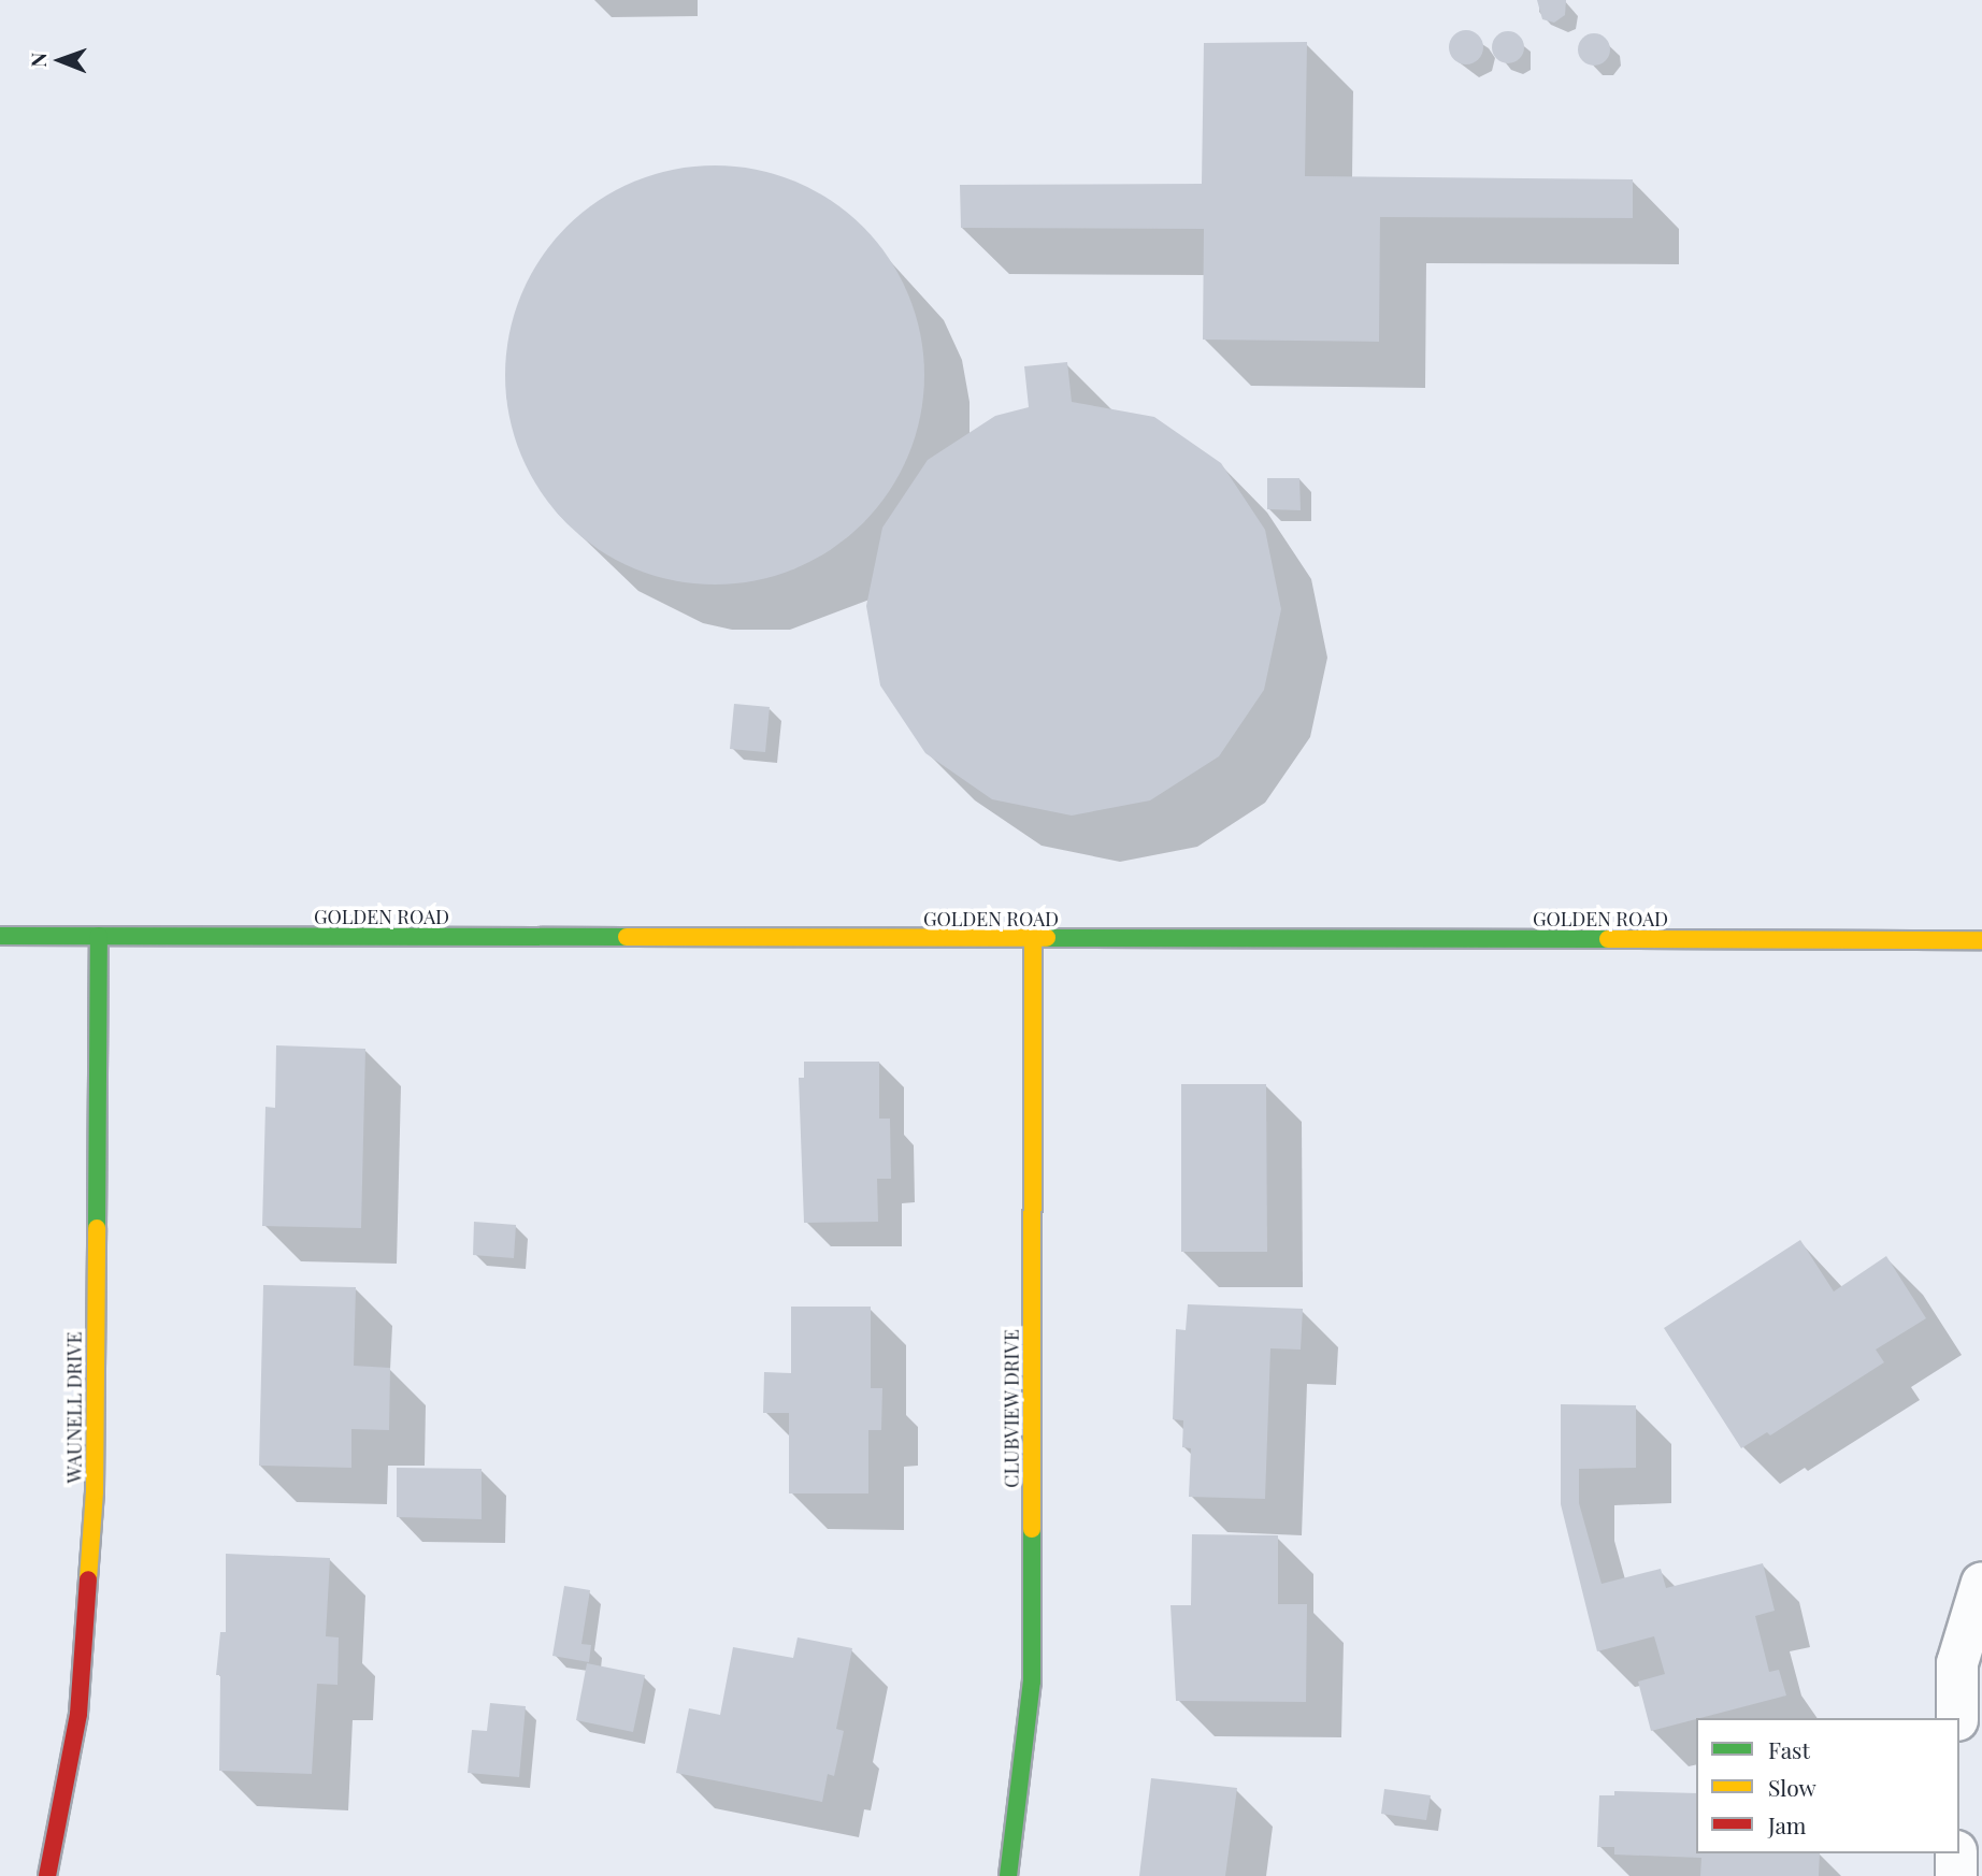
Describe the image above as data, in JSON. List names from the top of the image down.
{
  "streets": {
    "street": ["GOLDEN ROAD", "WAUNELL DRIVE", "CLUBVIEW DRIVE"]
  },
  "crossings": [
    ["GOLDEN ROAD", "WAUNELL DRIVE"],
    ["GOLDEN ROAD", "CLUBVIEW DRIVE"]
  ],
  "legend": ["Fast", "Slow", "Jam"],
  "north": "left"
}
